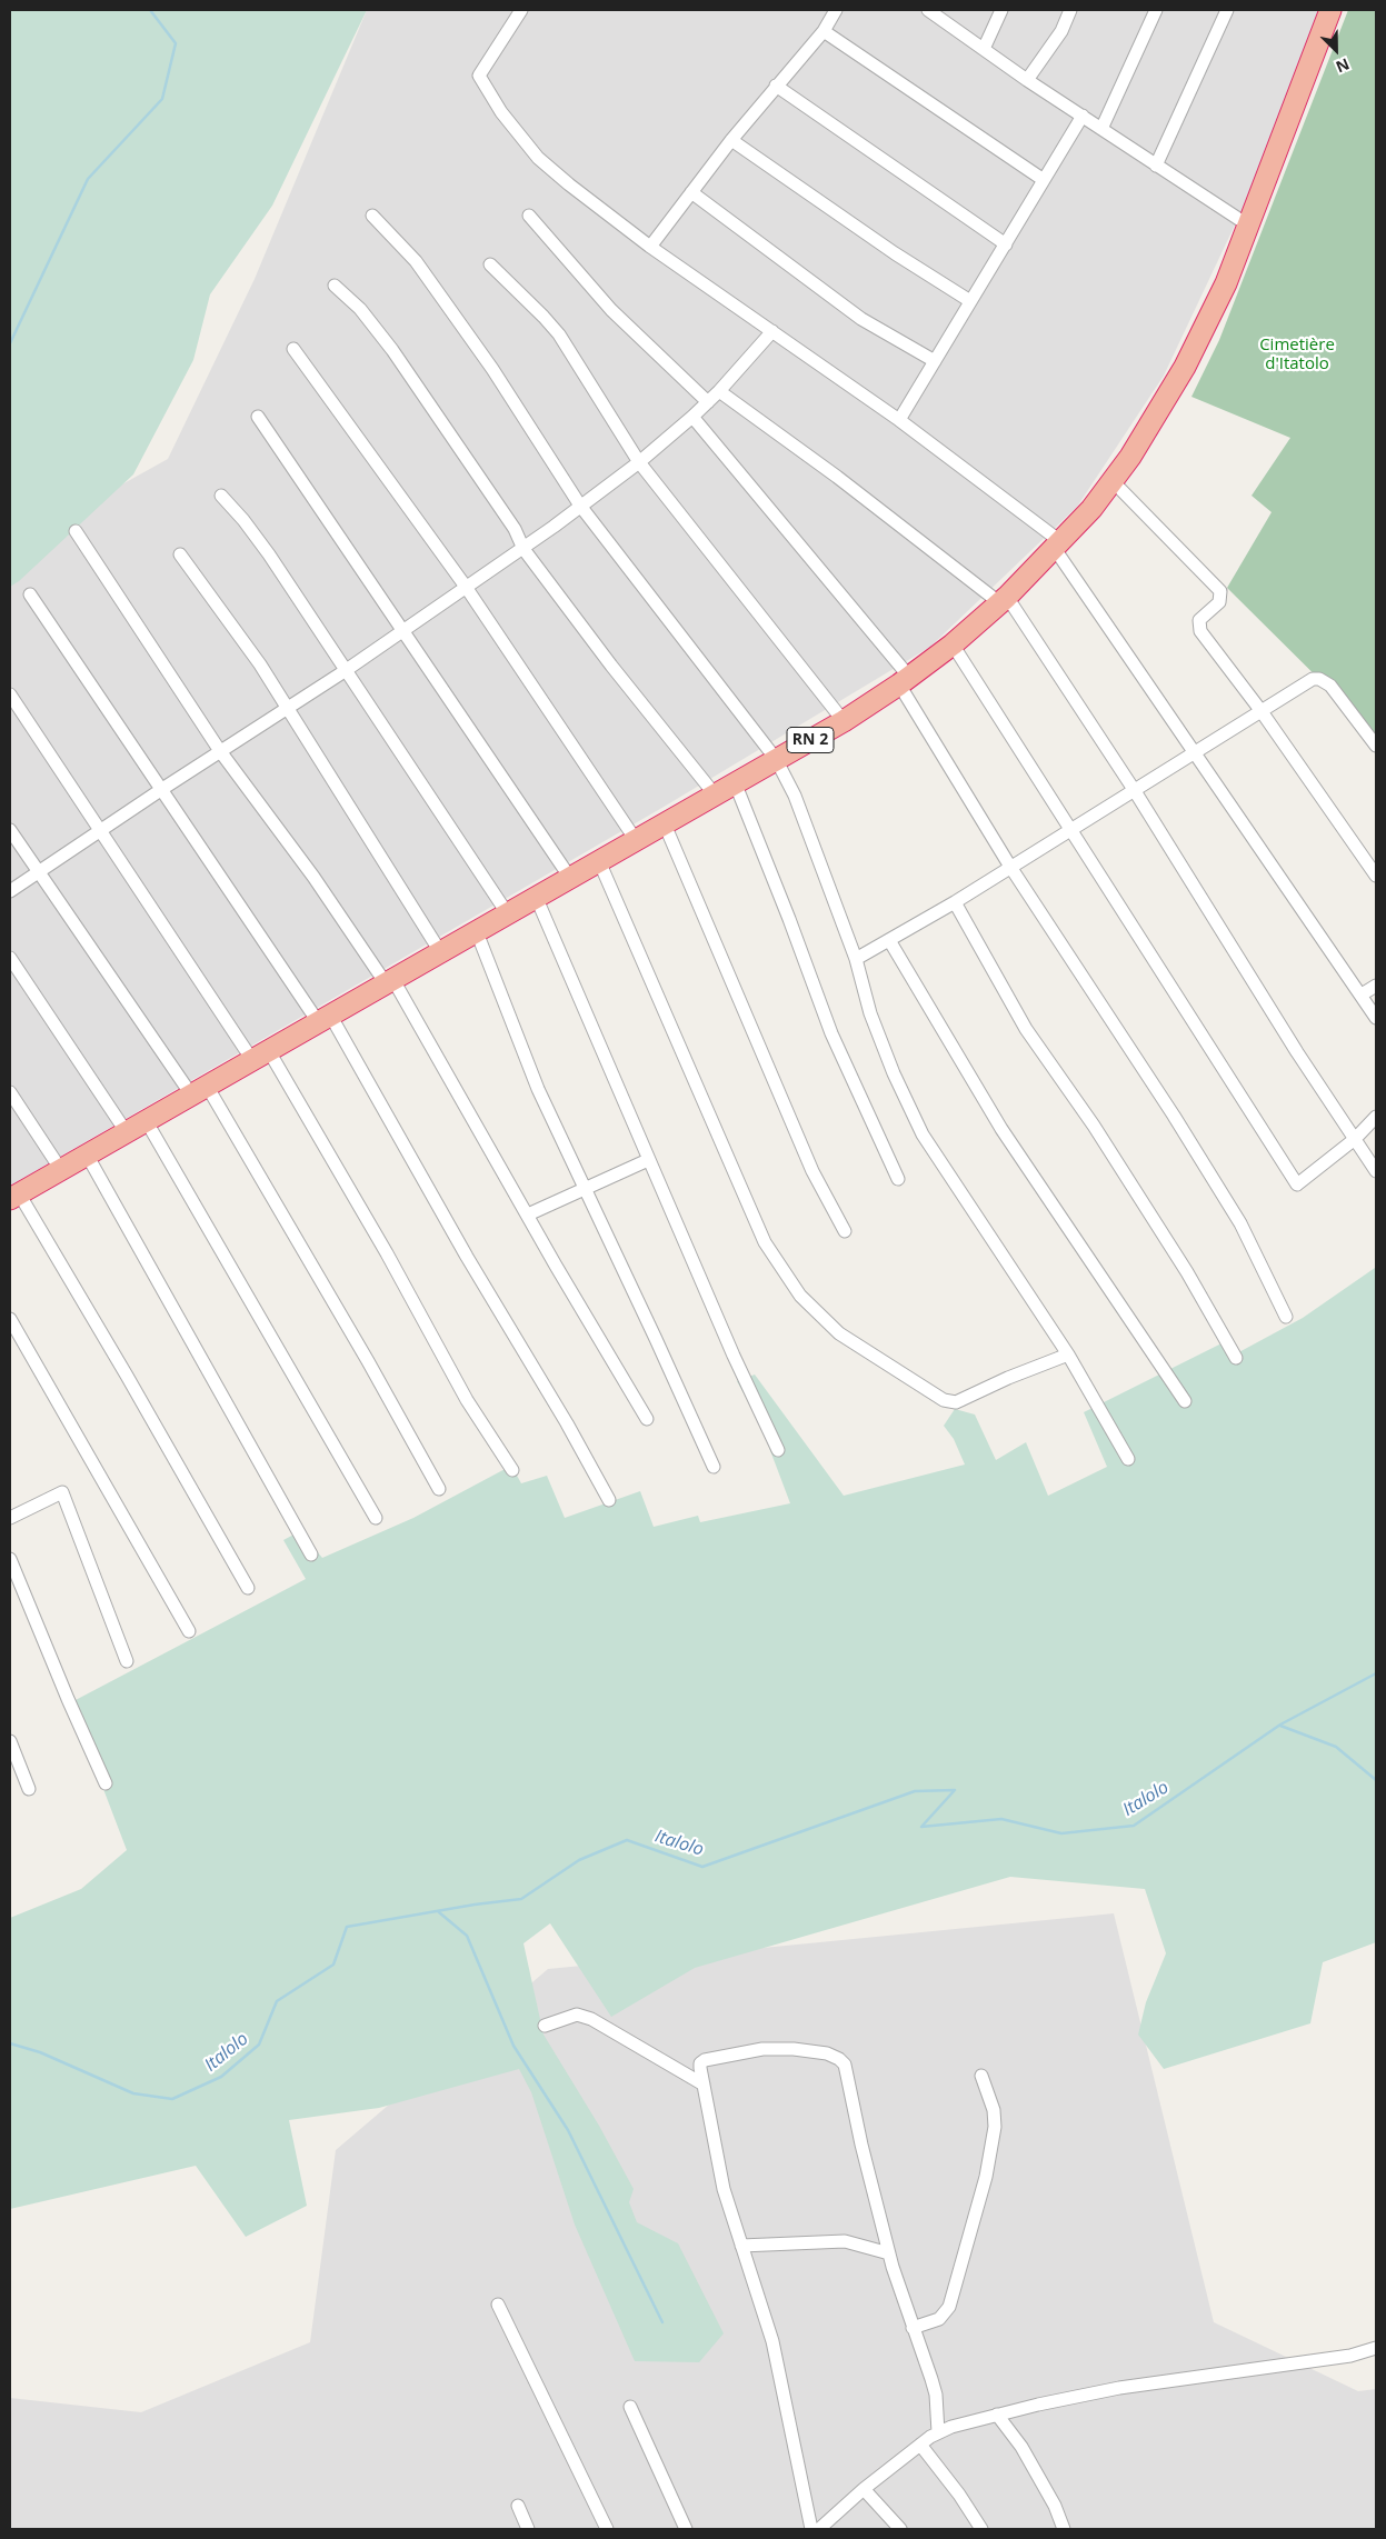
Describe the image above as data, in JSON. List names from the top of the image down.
{
  "streets": {
    "highway": ["RN 2"]
  },
  "water": ["Italolo"],
  "parks": ["Cimetière d'Itatolo"],
  "north": "bottom right"
}
